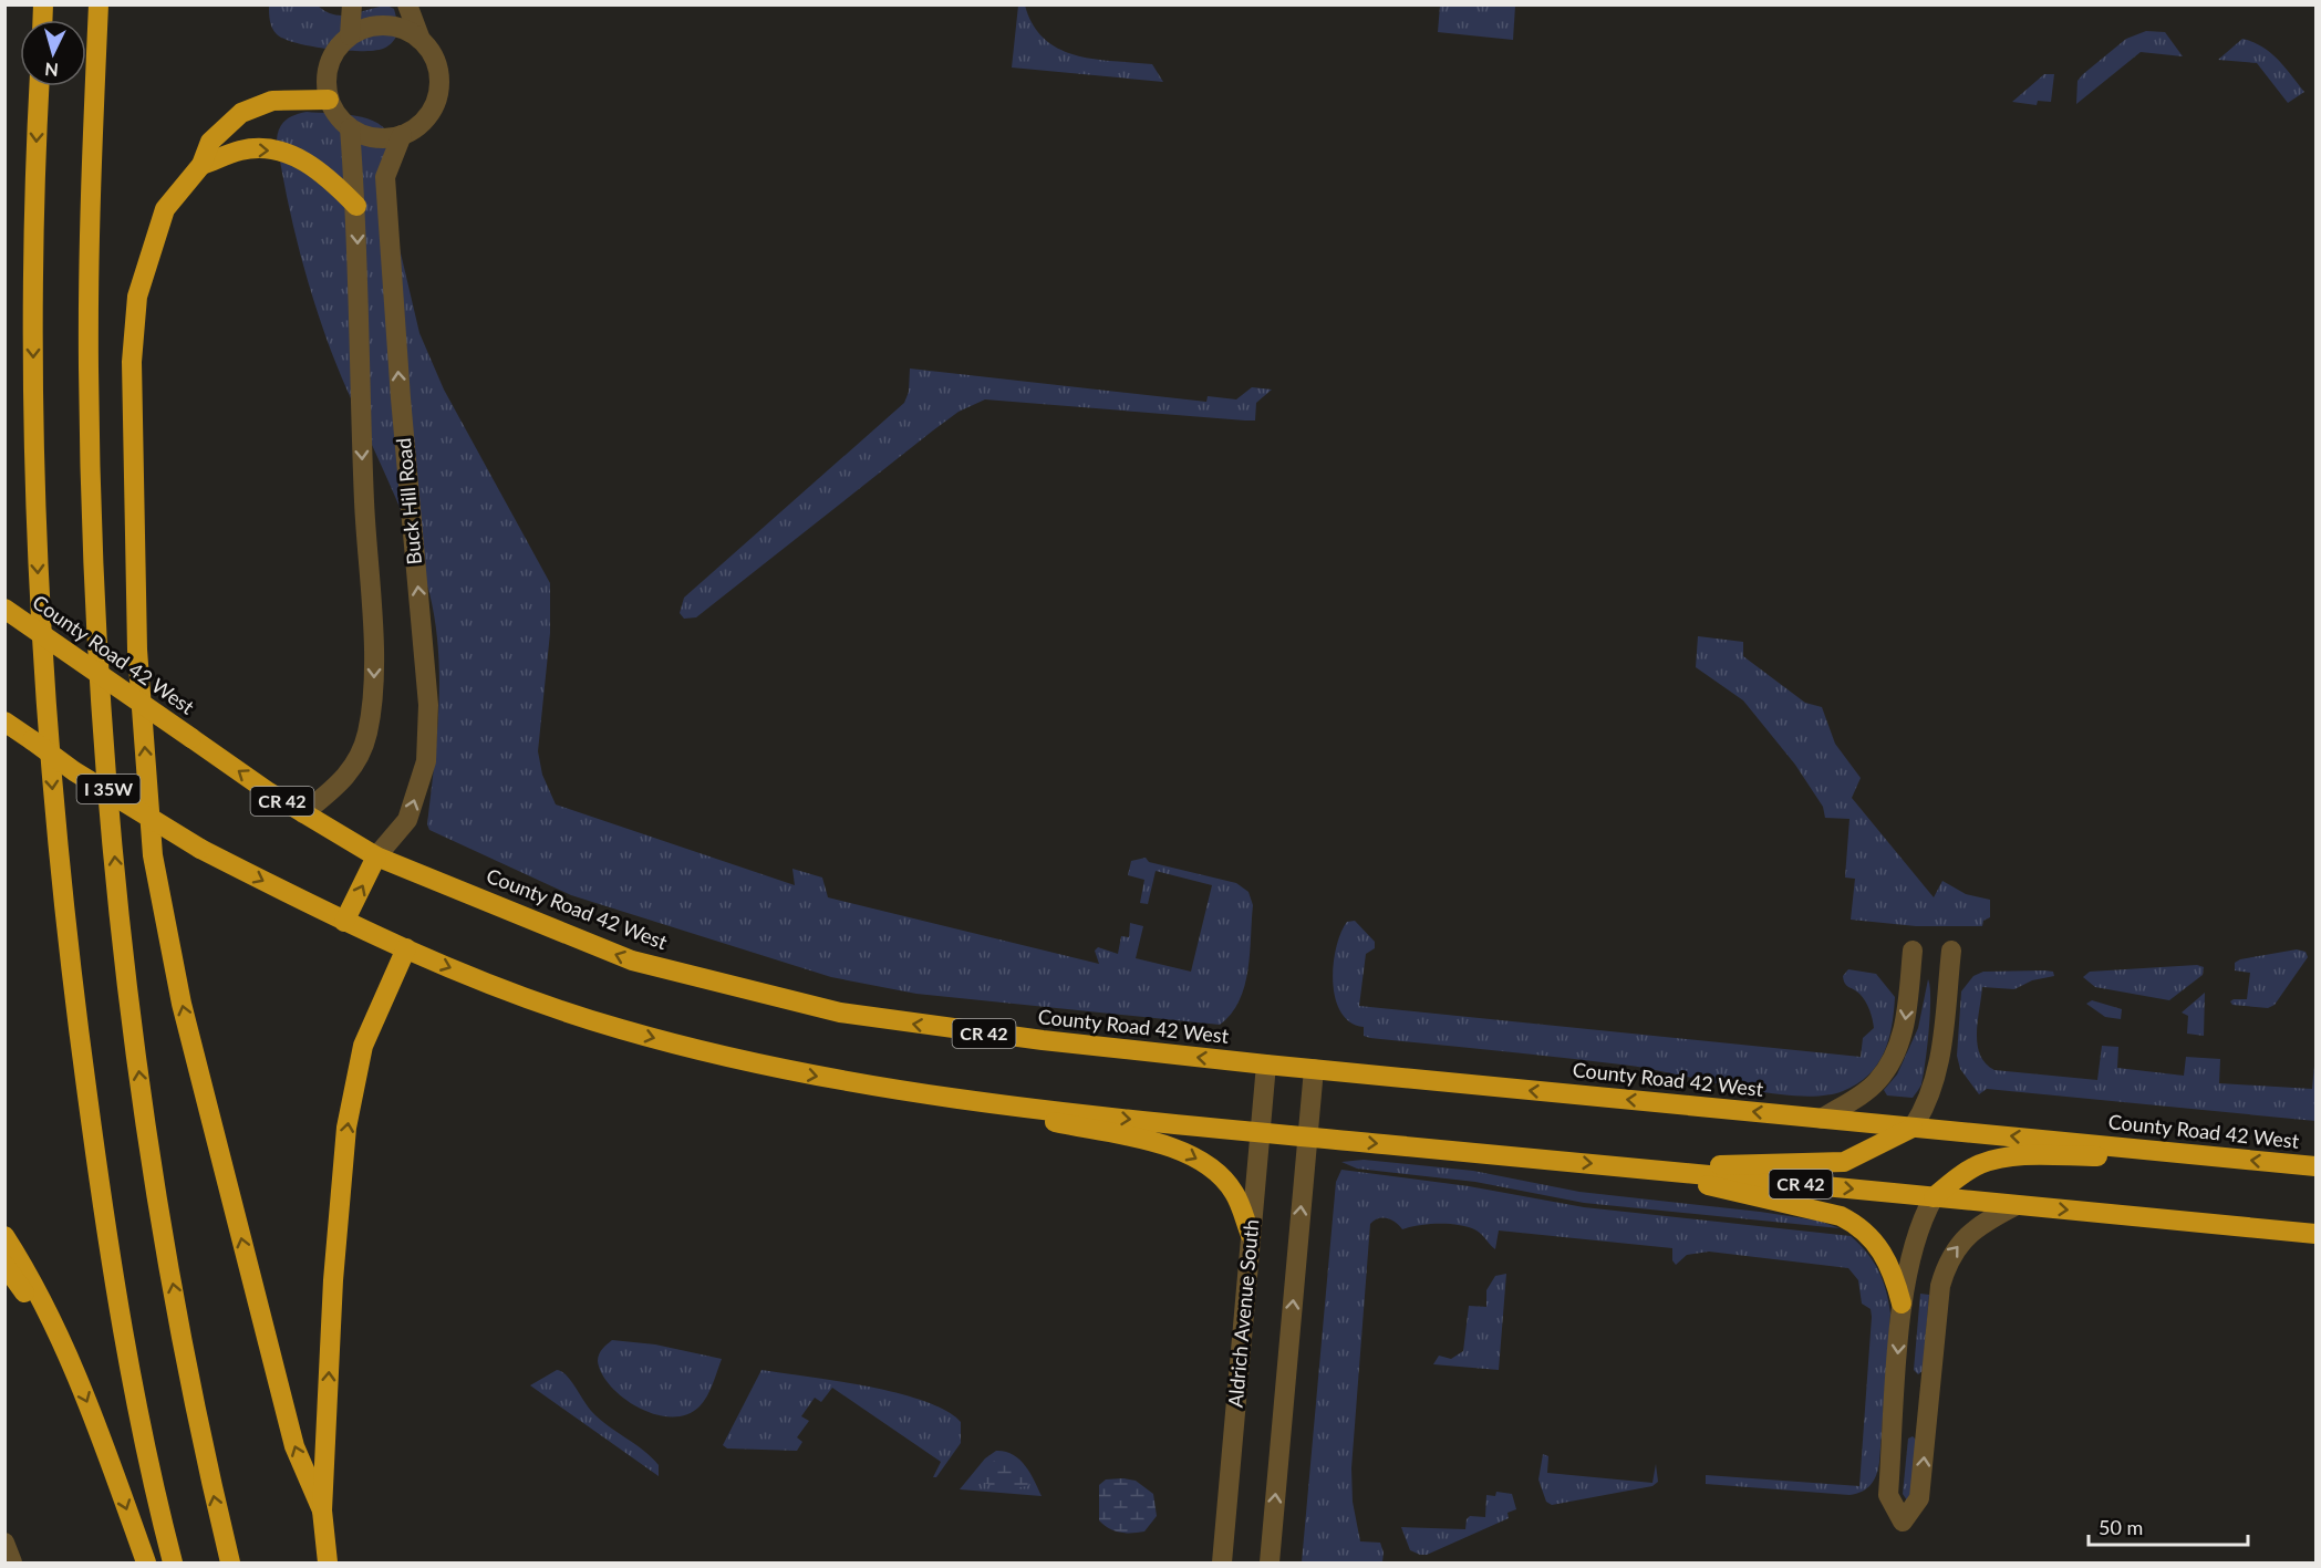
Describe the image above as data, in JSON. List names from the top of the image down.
{
  "streets": {
    "highway": ["County Road 42 West", "I 35W", "CR 42"],
    "street": ["Buck Hill Road", "Aldrich Avenue South"]
  },
  "crossings": [
    ["Buck Hill Road", "County Road 42 West"],
    ["County Road 42 West", "Aldrich Avenue South"],
    ["CR 42", "Aldrich Avenue South"]
  ],
  "scale_bar": "50 m",
  "north": "bottom"
}
